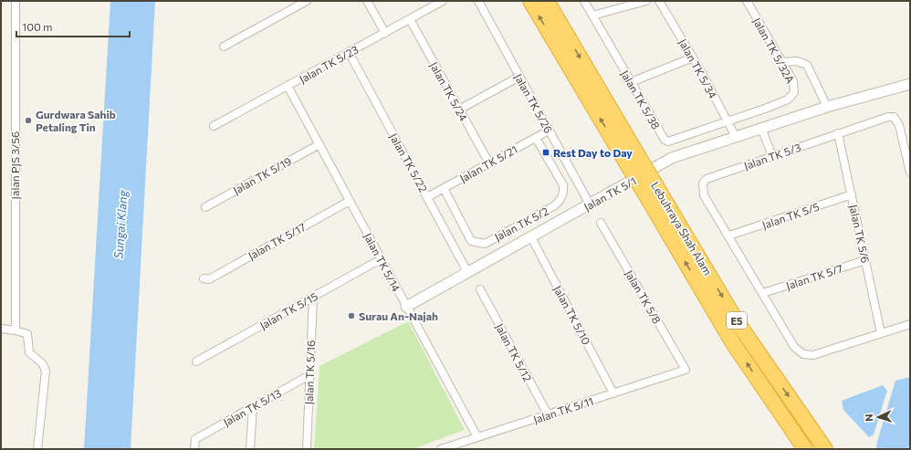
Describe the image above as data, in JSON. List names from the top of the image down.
{
  "streets": {
    "highway": ["Lebuhraya Shah Alam", "E5"],
    "street": [
      "Jalan TK 5/32A",
      "Jalan TK 5/23",
      "Jalan TK 5/34",
      "Jalan TK 5/24",
      "Jalan TK 5/38",
      "Jalan TK 5/26",
      "Jalan TK 5/3",
      "Jalan TK 5/22",
      "Jalan TK 5/21",
      "Jalan PJS 3/56",
      "Jalan TK 5/19",
      "Jalan TK 5/1",
      "Jalan TK 5/5",
      "Jalan TK 5/2",
      "Jalan TK 5/6",
      "Jalan TK 5/17",
      "Jalan TK 5/14",
      "Jalan TK 5/7",
      "Jalan TK 5/8",
      "Jalan TK 5/15",
      "Jalan TK 5/10",
      "Jalan TK 5/12",
      "Jalan TK 5/16",
      "Jalan TK 5/13",
      "Jalan TK 5/11"
    ]
  },
  "crossings": [
    ["Jalan TK 5/32A", "Jalan TK 5/34"],
    ["Jalan TK 5/32A", "Jalan TK 5/38"],
    ["Jalan TK 5/23", "Jalan TK 5/24"],
    ["Jalan TK 5/23", "Jalan TK 5/22"],
    ["Jalan TK 5/23", "Jalan TK 5/14"],
    ["Jalan TK 5/34", "Jalan TK 5/38"],
    ["Jalan TK 5/34", "Jalan TK 5/1"],
    ["Jalan TK 5/24", "Jalan TK 5/21"],
    ["Jalan TK 5/26", "Jalan TK 5/21"],
    ["Jalan TK 5/26", "Jalan TK 5/1"],
    ["Jalan TK 5/3", "Jalan TK 5/5"],
    ["Jalan TK 5/3", "Jalan TK 5/6"],
    ["Jalan TK 5/22", "Jalan TK 5/21"],
    ["Jalan TK 5/22", "Jalan TK 5/1"],
    ["Jalan TK 5/21", "Jalan TK 5/2"],
    ["Jalan TK 5/19", "Jalan TK 5/14"],
    ["Jalan TK 5/1", "Jalan TK 5/14"],
    ["Jalan TK 5/1", "Jalan TK 5/10"],
    ["Jalan TK 5/5", "Jalan TK 5/6"],
    ["Jalan TK 5/6", "Jalan TK 5/7"],
    ["Jalan TK 5/17", "Jalan TK 5/14"],
    ["Jalan TK 5/14", "Jalan TK 5/15"],
    ["Jalan TK 5/14", "Jalan TK 5/11"],
    ["Jalan TK 5/8", "Jalan TK 5/11"],
    ["Jalan TK 5/15", "Jalan TK 5/16"],
    ["Jalan TK 5/10", "Jalan TK 5/11"],
    ["Jalan TK 5/12", "Jalan TK 5/11"],
    ["Jalan TK 5/16", "Jalan TK 5/13"]
  ],
  "water": ["Sungai Klang"],
  "places": {
    "other": ["Gurdwara Sahib Petaling Tin", "Surau An-Najah"],
    "transit": ["Rest Day to Day"]
  },
  "scale_bar": "100 m",
  "north": "left"
}
